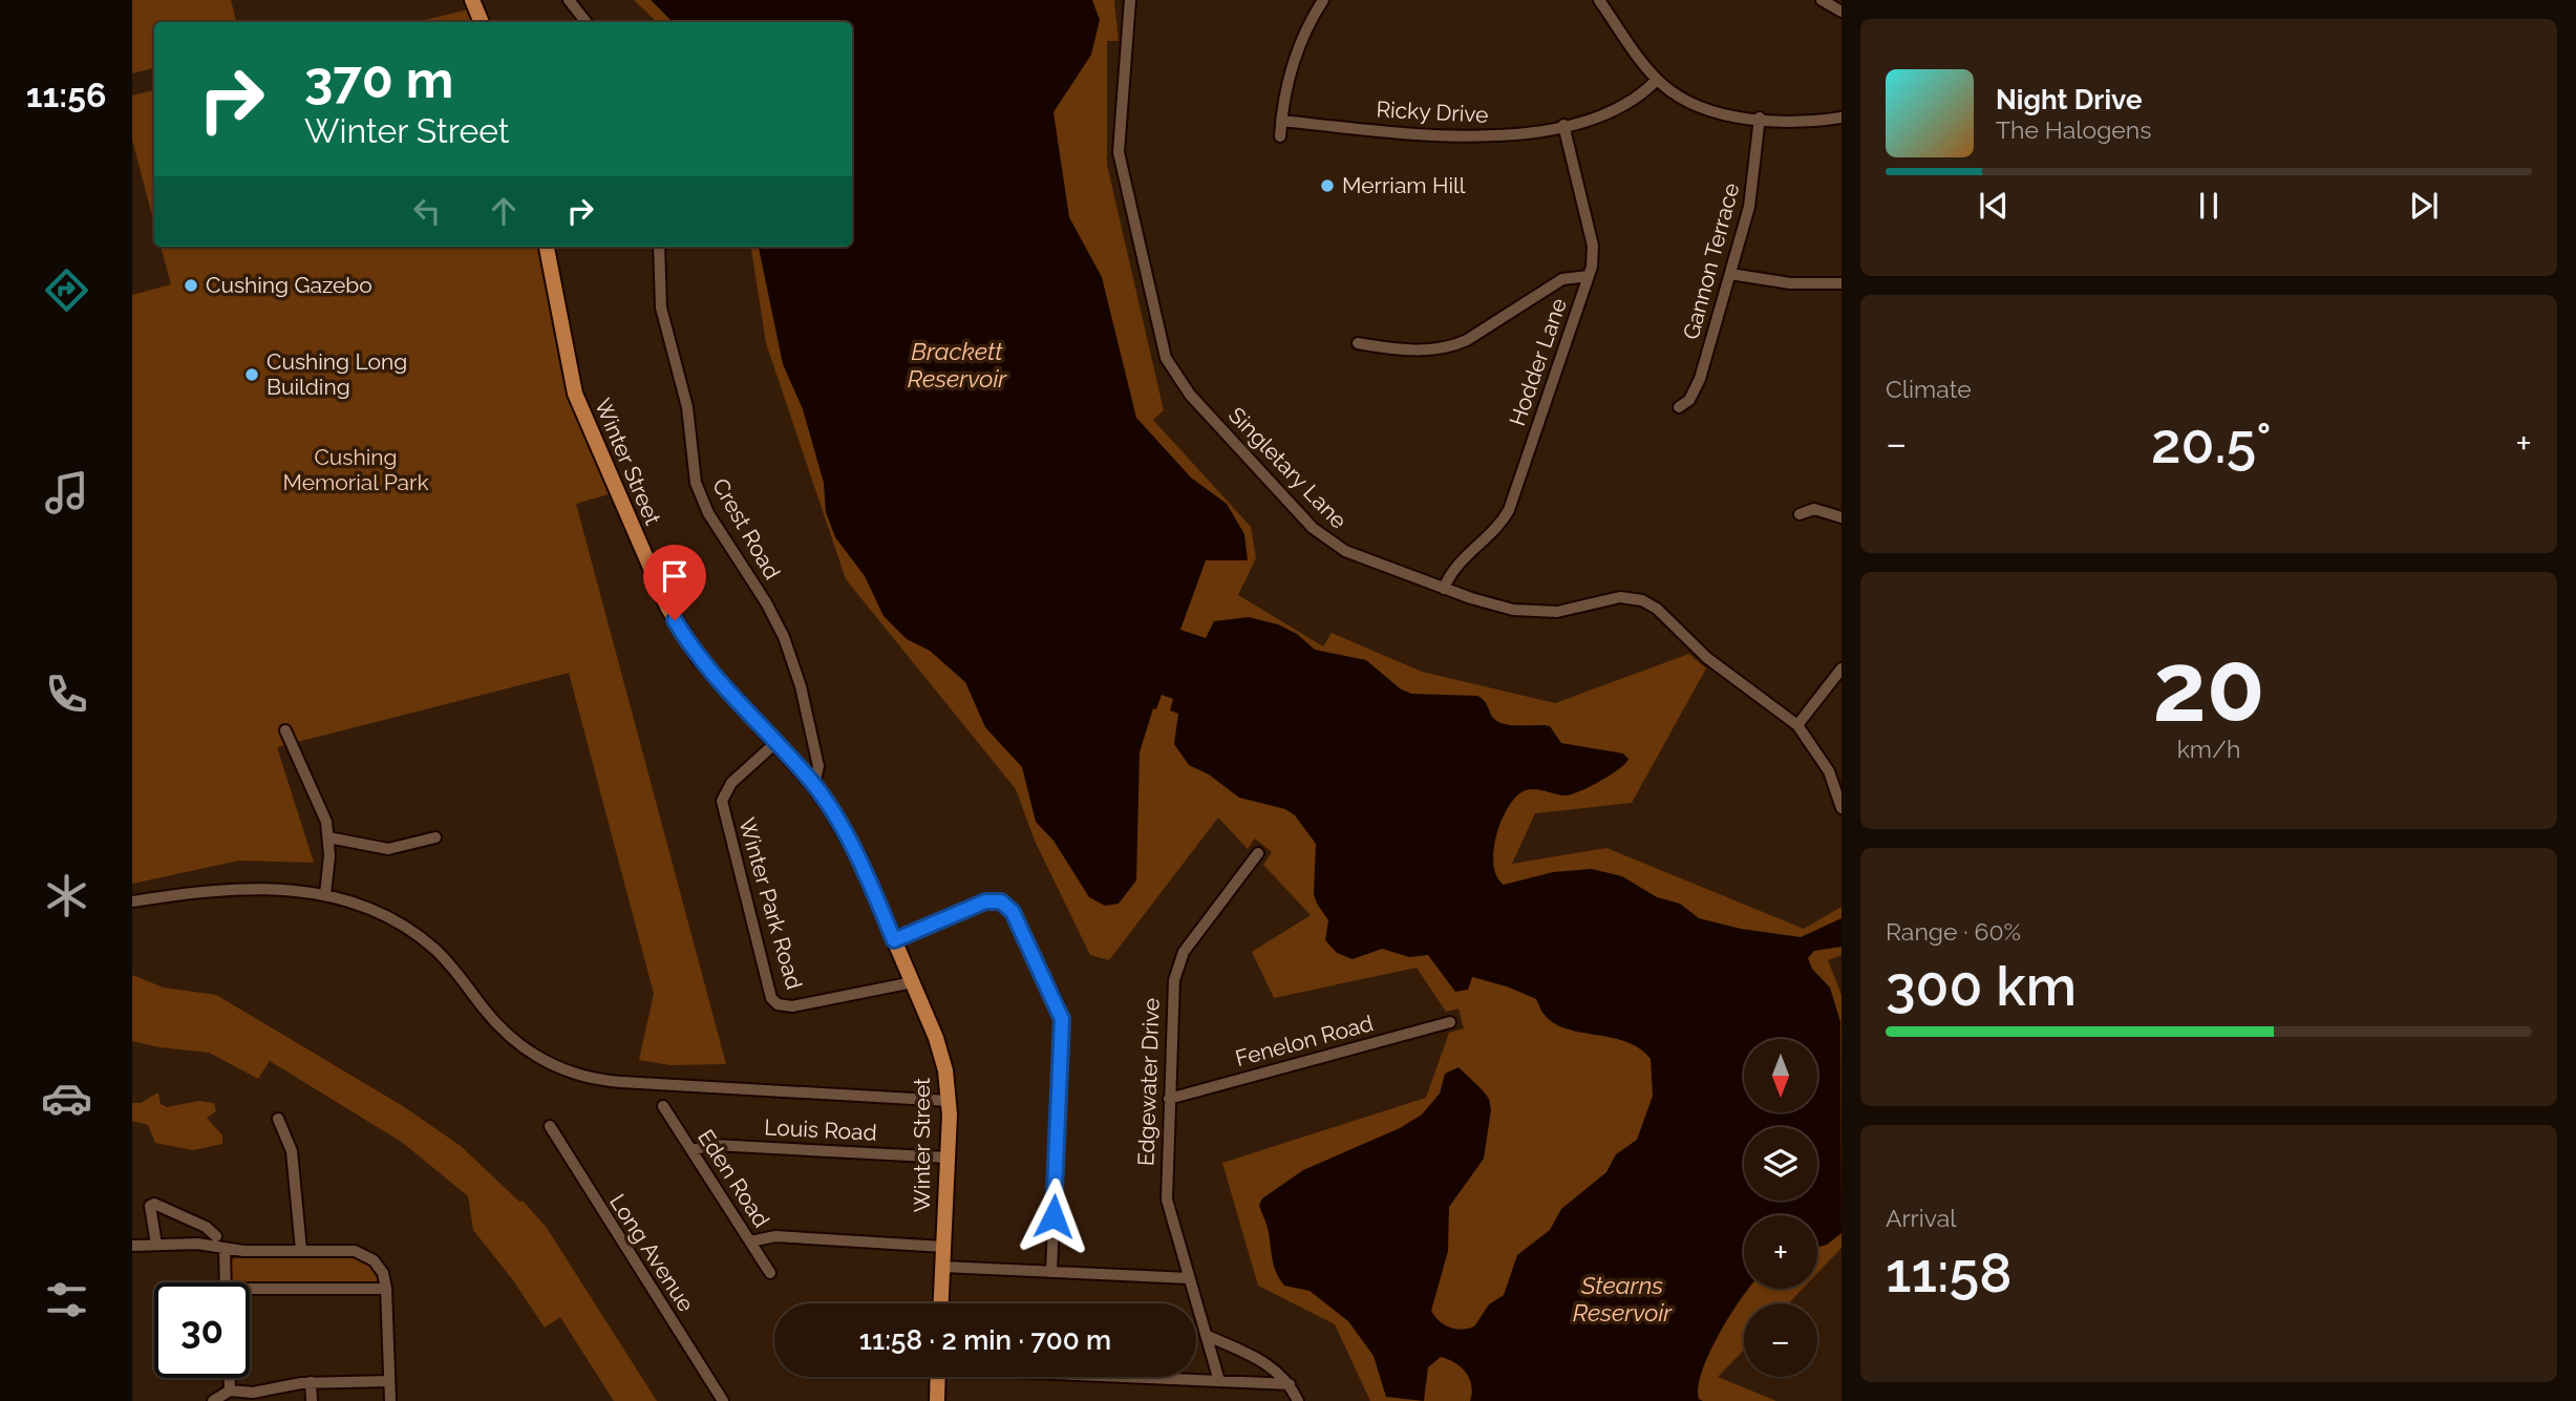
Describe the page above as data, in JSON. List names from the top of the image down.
{
  "streets": {
    "main road": ["Winter Street"],
    "street": [
      "Ricky Drive",
      "Gannon Terrace",
      "Hodder Lane",
      "Singletary Lane",
      "Crest Road",
      "Winter Park Road",
      "Fenelon Road",
      "Edgewater Drive",
      "Louis Road",
      "Eden Road",
      "Long Avenue"
    ]
  },
  "crossings": [
    ["Ricky Drive", "Hodder Lane"],
    ["Hodder Lane", "Singletary Lane"],
    ["Winter Street", "Crest Road"],
    ["Winter Street", "Winter Park Road"],
    ["Winter Street", "Louis Road"],
    ["Fenelon Road", "Edgewater Drive"],
    ["Louis Road", "Eden Road"]
  ],
  "water": ["Brackett Reservoir", "Stearns Reservoir"],
  "parks": ["Cushing Memorial Park"],
  "places": ["Merriam Hill", "Cushing Gazebo", "Cushing Long Building"],
  "north": "bottom",
  "page": {
    "tabs": "11:56",
    "turn": ["370 m", "Winter Street"],
    "song": ["Night Drive", "The Halogens"],
    "tile": [
      "Climate",
      ["20", "km/h"],
      ["Range · 60%", "300 km"],
      ["Arrival", "11:58"]
    ],
    "heat": ["−", "20.5°", "+"],
    "map_buttons": ["+", "−"],
    "limit": "30",
    "trip": "11:58 · 2 min · 700 m"
  }
}
